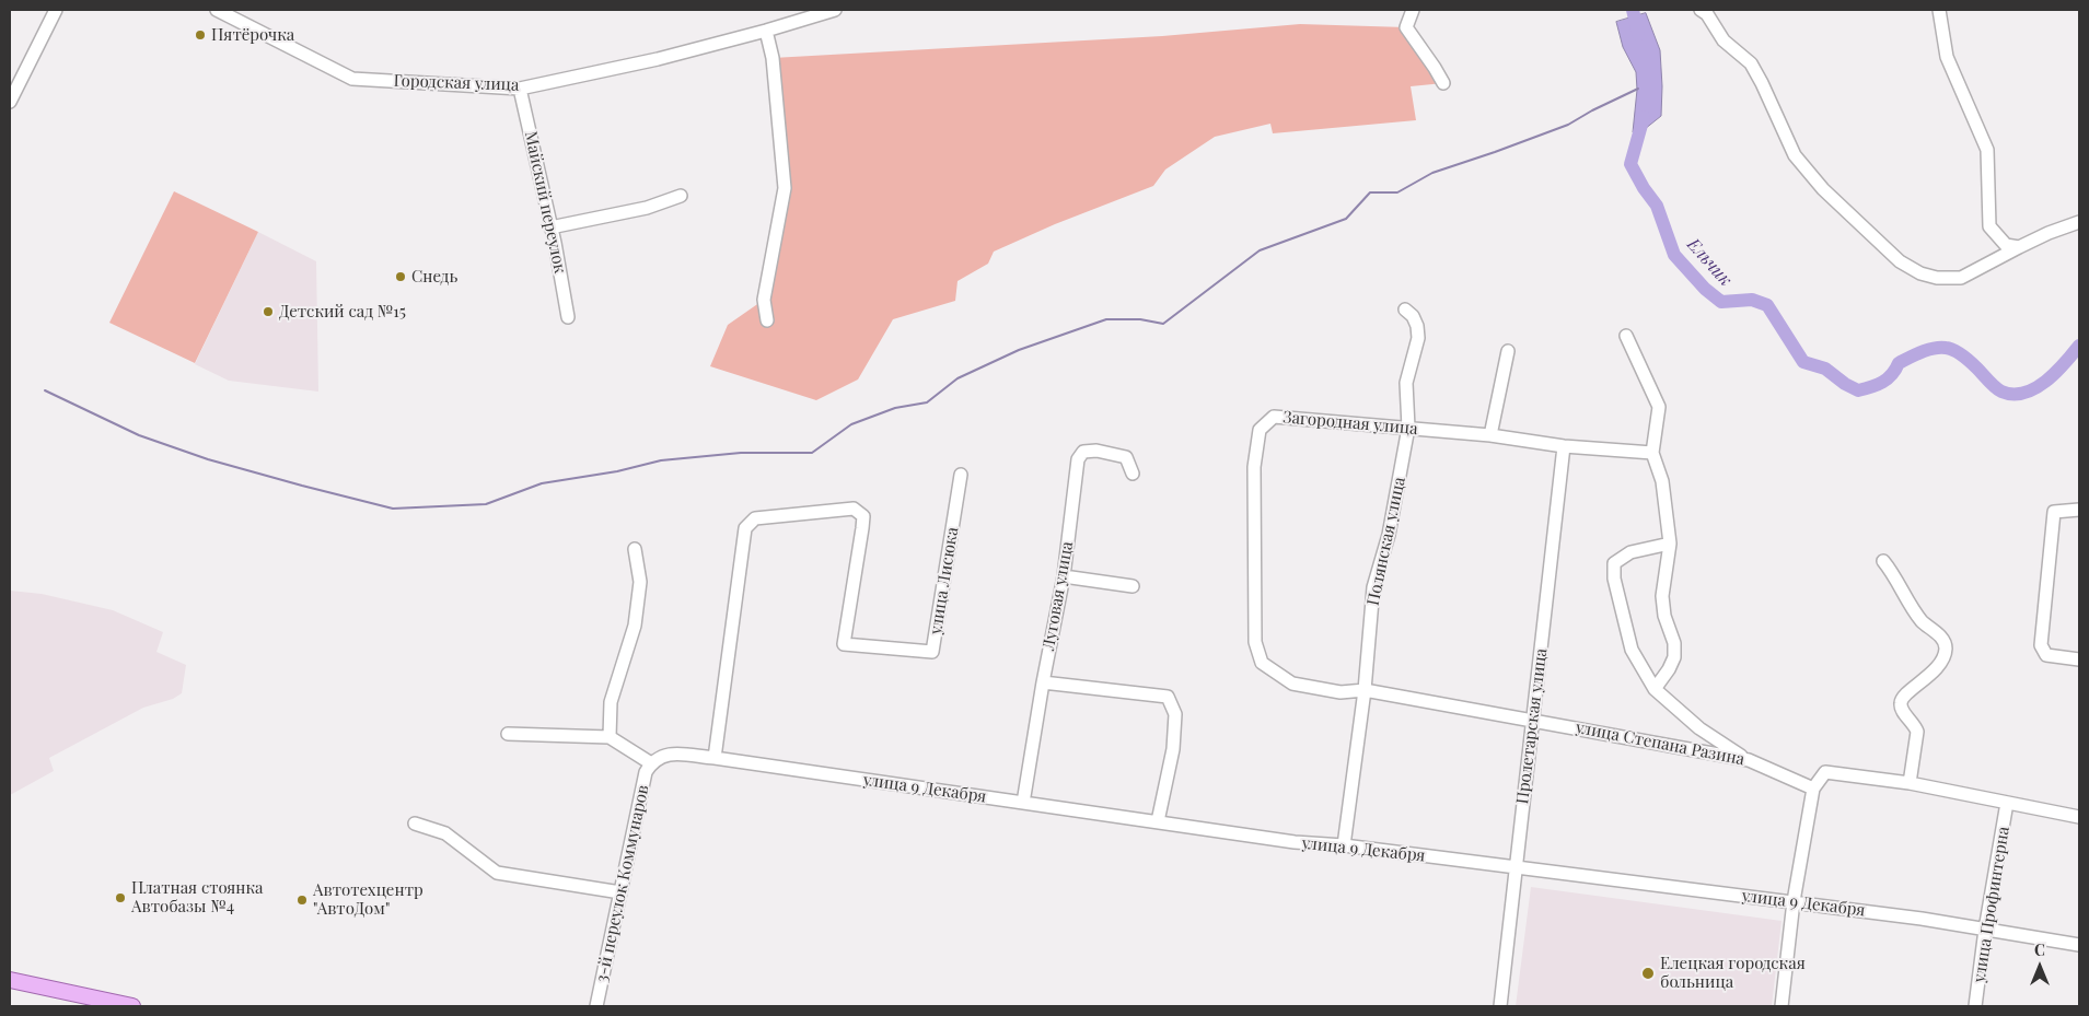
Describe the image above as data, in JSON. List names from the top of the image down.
{
  "streets": {
    "street": [
      "Городская улица",
      "Майский переулок",
      "Загородная улица",
      "Полянская улица",
      "улица Лисюка",
      "Луговая улица",
      "Пролетарская улица",
      "улица Степана Разина",
      "улица 9 Декабря",
      "3-й переулок Коммунаров",
      "улица Профинтерна"
    ]
  },
  "crossings": [
    ["Городская улица", "Майский переулок"],
    ["Загородная улица", "Полянская улица"],
    ["Загородная улица", "Пролетарская улица"],
    ["Загородная улица", "улица Степана Разина"],
    ["Полянская улица", "улица Степана Разина"],
    ["Полянская улица", "улица 9 Декабря"],
    ["улица Лисюка", "улица 9 Декабря"],
    ["Луговая улица", "улица 9 Декабря"],
    ["Пролетарская улица", "улица Степана Разина"],
    ["Пролетарская улица", "улица 9 Декабря"],
    ["улица 9 Декабря", "3-й переулок Коммунаров"],
    ["улица 9 Декабря", "улица Профинтерна"]
  ],
  "water": ["Ельчик"],
  "places": [
    "Пятёрочка",
    "Снедь",
    "Детский сад №15",
    "Платная стоянка Автобазы №4",
    "Автотехцентр \"АвтоДом\"",
    "Елецкая городская больница"
  ],
  "north": "top"
}
